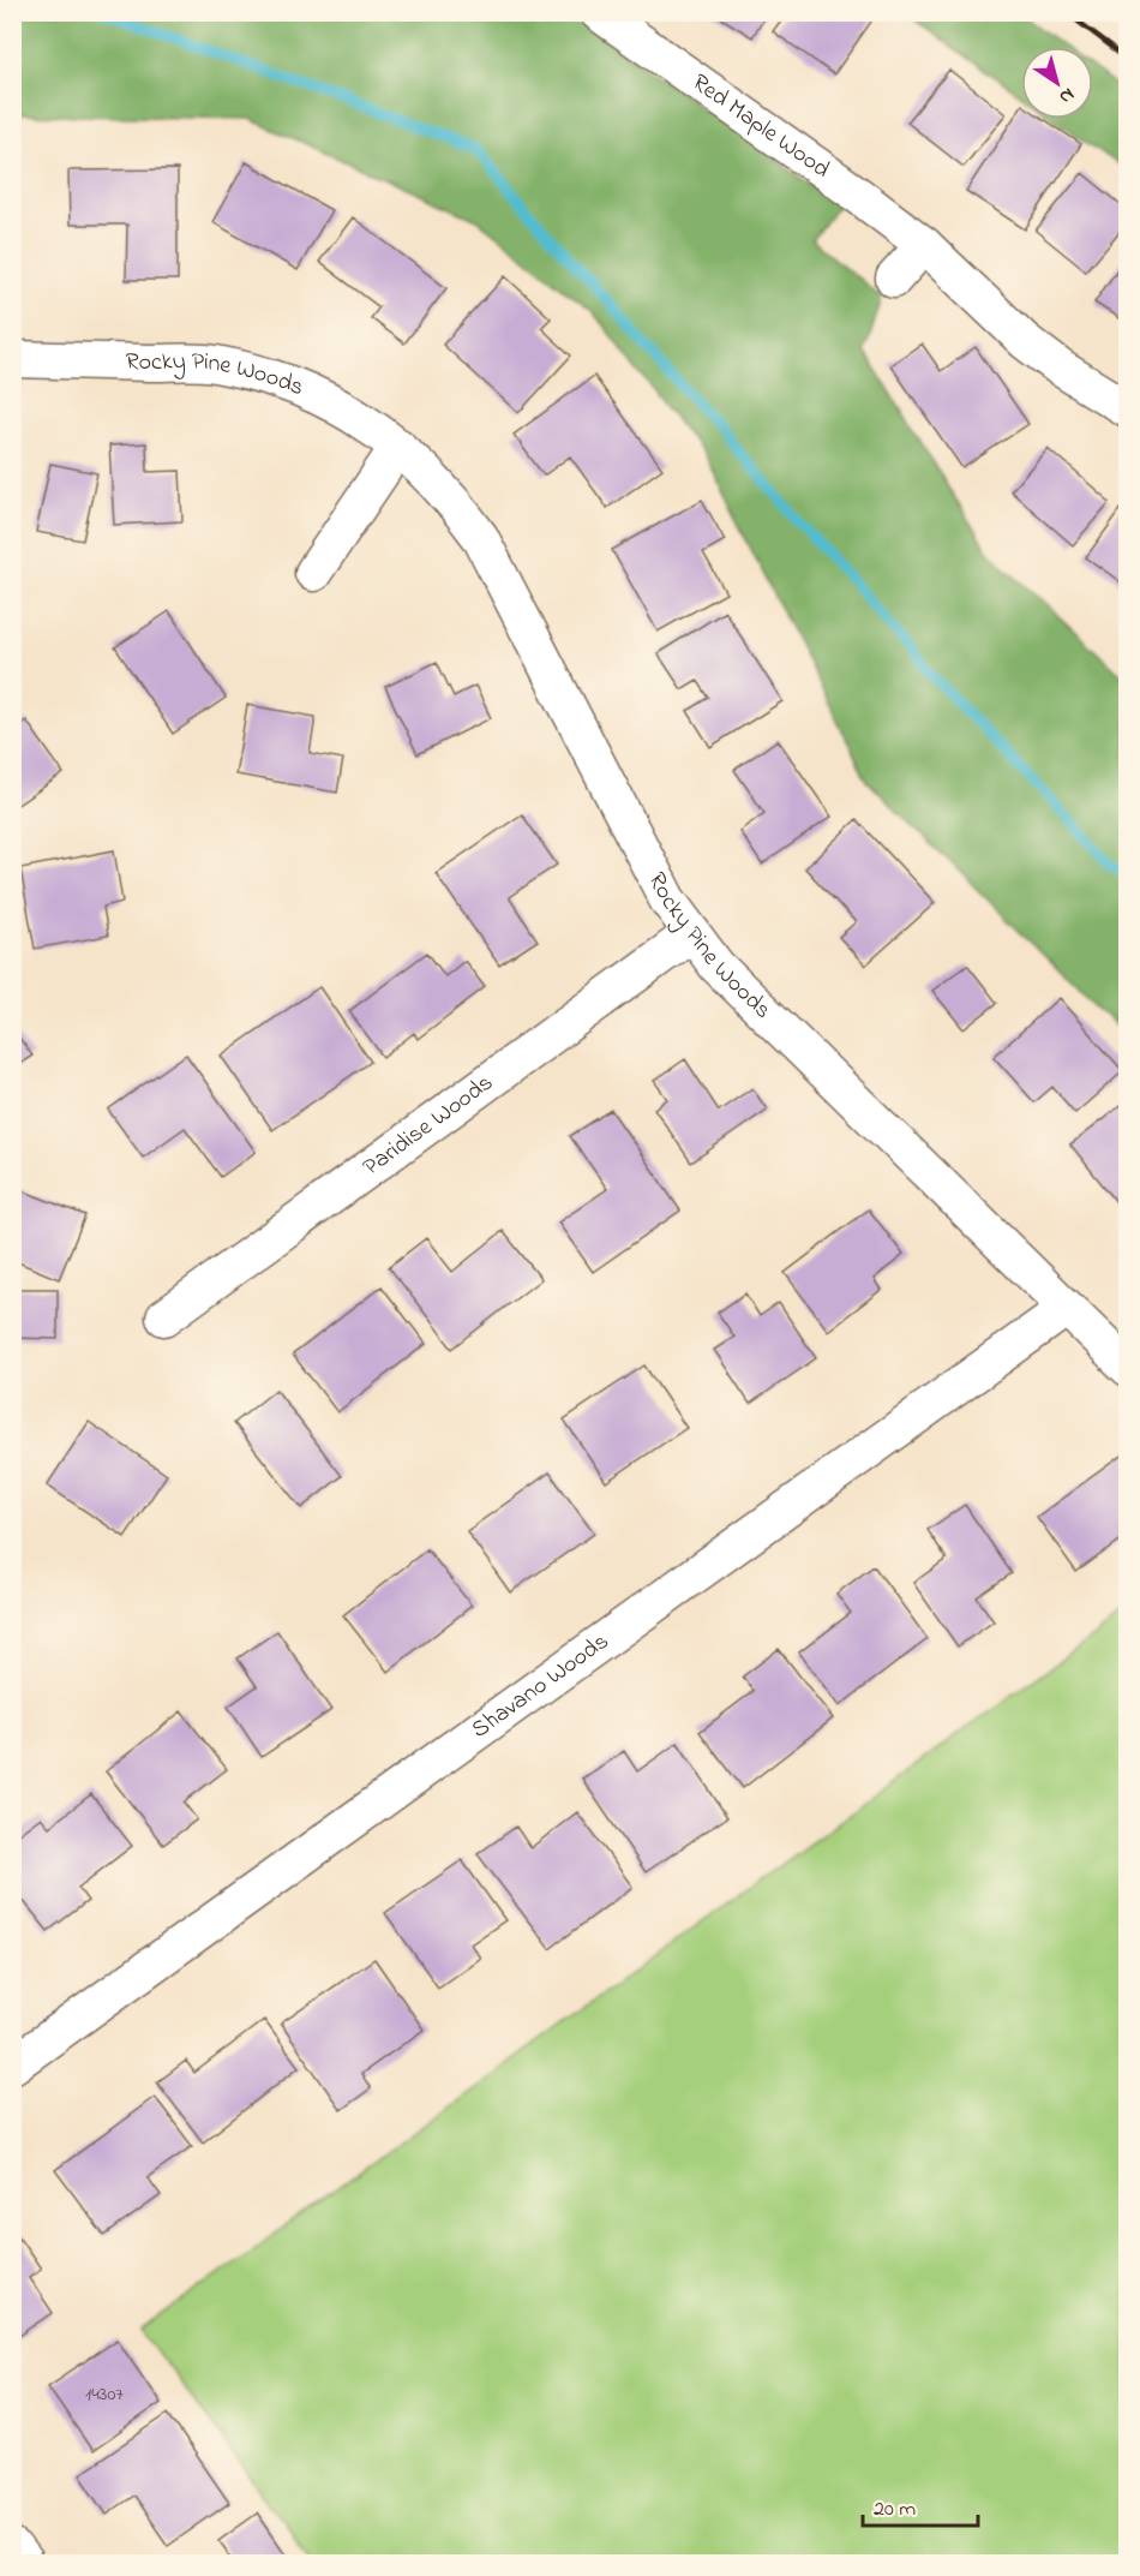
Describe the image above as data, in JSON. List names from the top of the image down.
{
  "streets": {
    "street": [
      "Red Maple Wood",
      "Rocky Pine Woods",
      "Paridise Woods",
      "Shavano Woods"
    ]
  },
  "crossings": [
    ["Rocky Pine Woods", "Paridise Woods"],
    ["Rocky Pine Woods", "Shavano Woods"]
  ],
  "house_numbers": ["14307"],
  "scale_bar": "20 m",
  "north": "bottom right"
}
